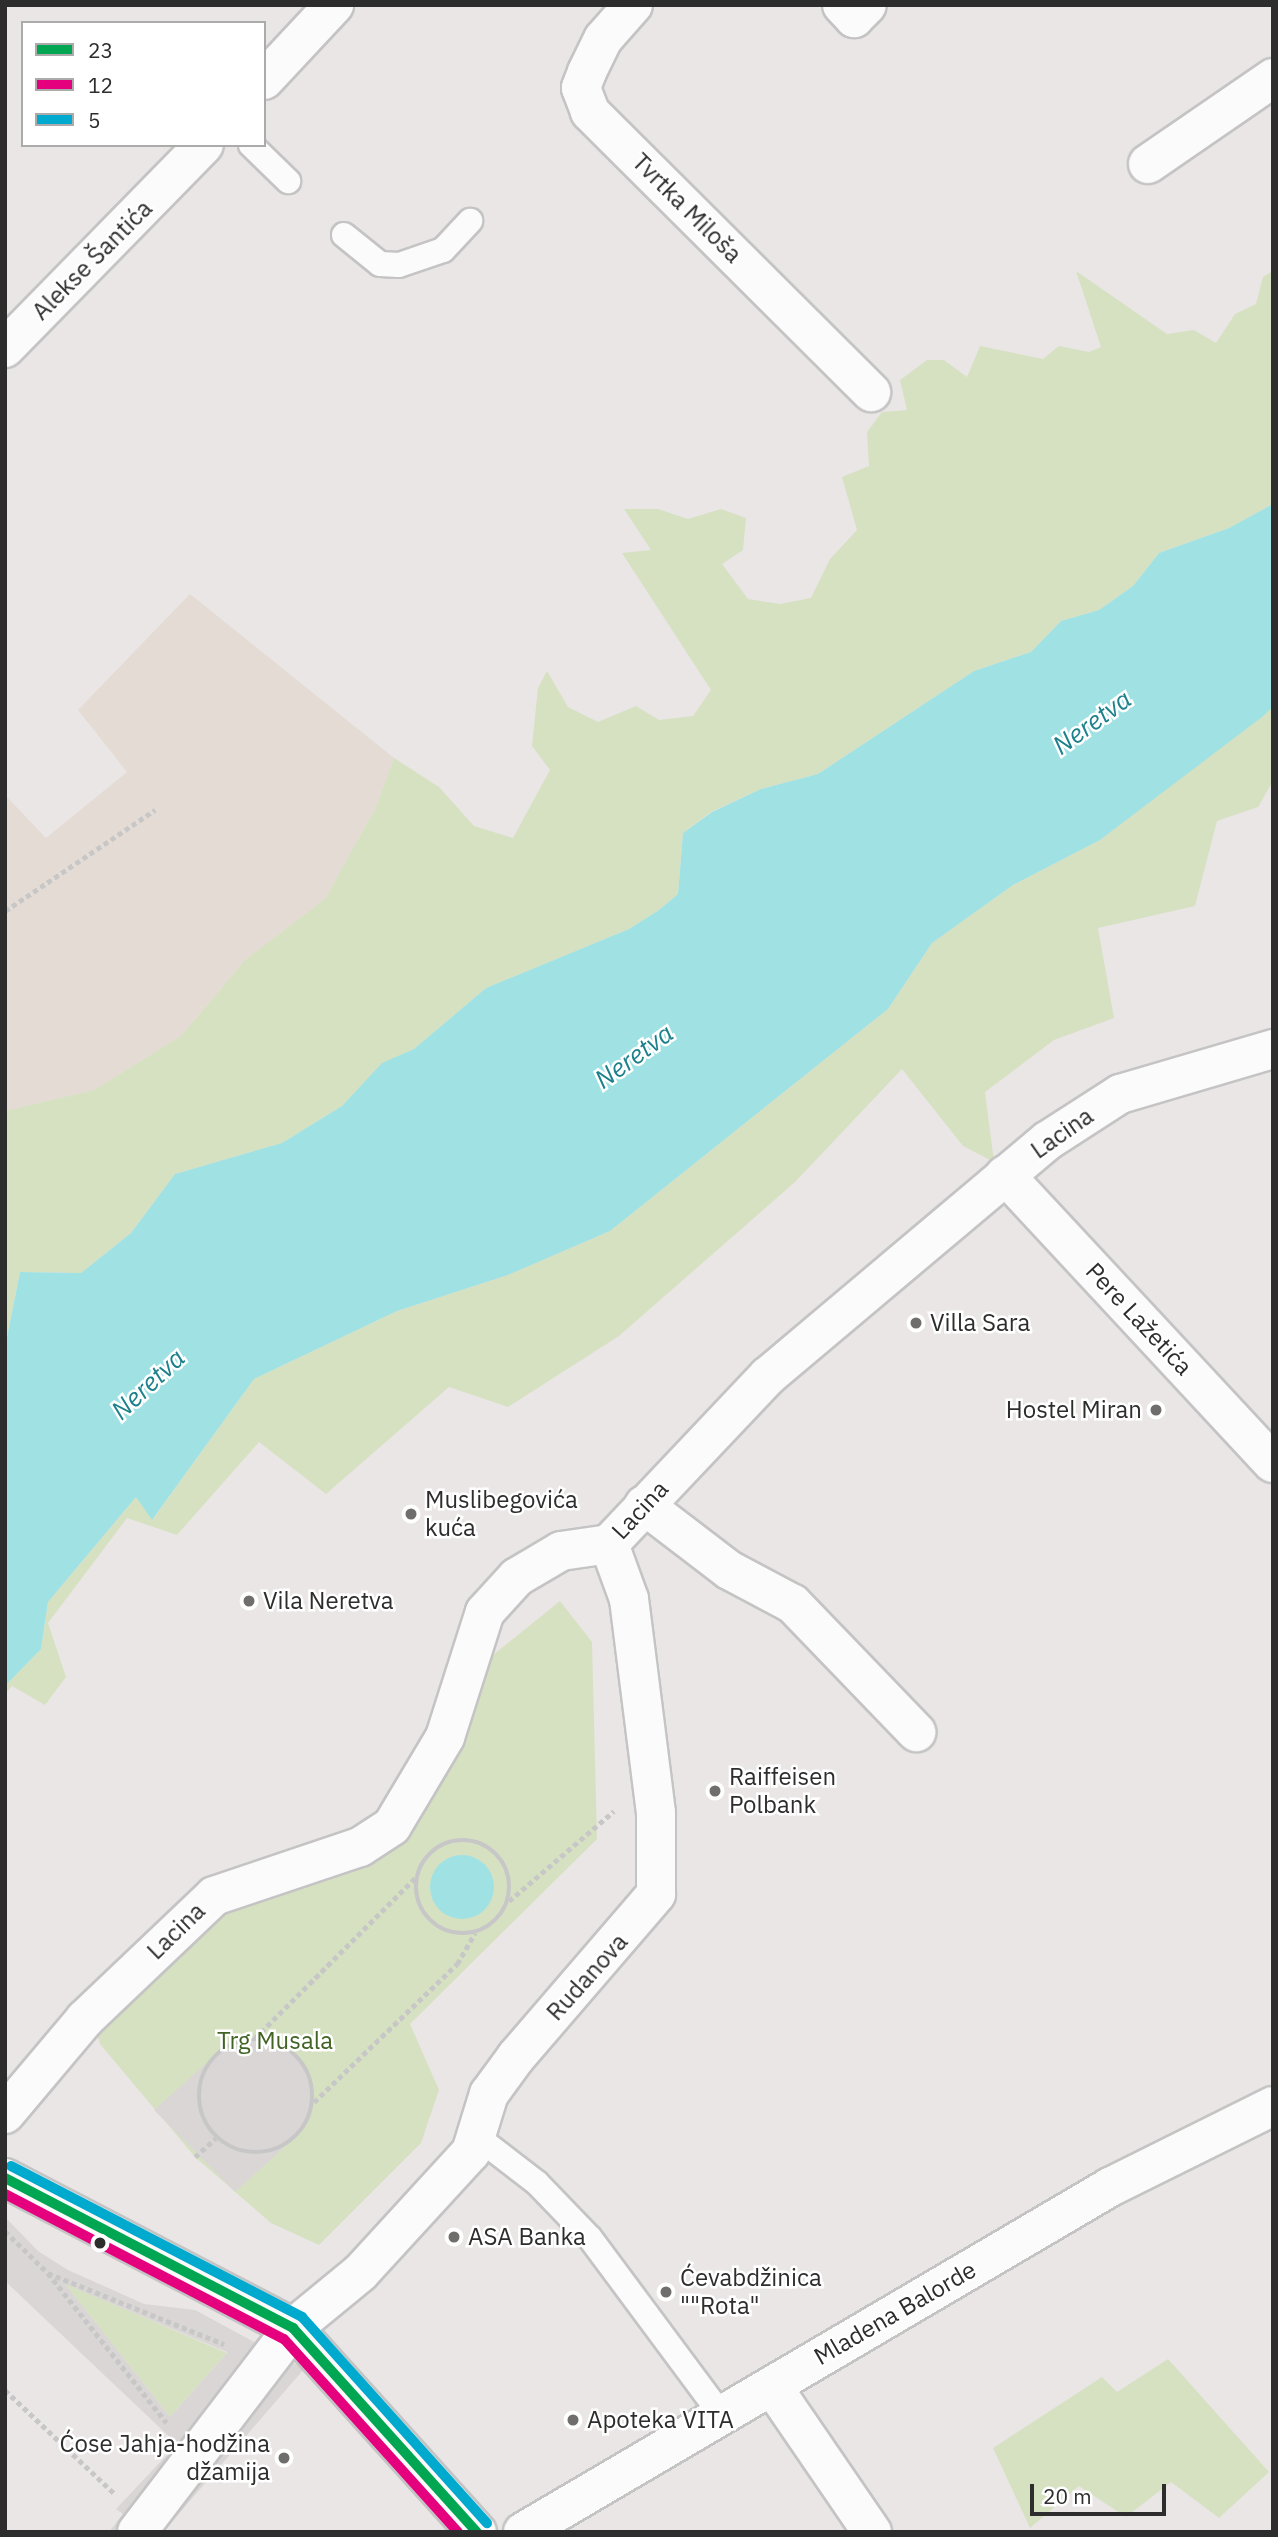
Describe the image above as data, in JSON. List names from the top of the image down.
{
  "streets": {
    "street": [
      "Tvrtka Miloša",
      "Alekse Šantića",
      "Lacina",
      "Pere Lažetića",
      "Rudanova",
      "Mladena Balorde"
    ]
  },
  "crossings": [
    ["Lacina", "Pere Lažetića"],
    ["Lacina", "Rudanova"]
  ],
  "water": ["Neretva"],
  "parks": ["Trg Musala"],
  "places": [
    "Villa Sara",
    "Hostel Miran",
    "Muslibegovića kuća",
    "Vila Neretva",
    "Raiffeisen Polbank",
    "ASA Banka",
    "Ćevabdžinica \"\"Rota\"",
    "Apoteka VITA",
    "Ćose Jahja-hodžina džamija"
  ],
  "lines": ["transit line 5", "transit line 23", "transit line 12"],
  "legend": ["23", "12", "5"],
  "scale_bar": "20 m"
}
